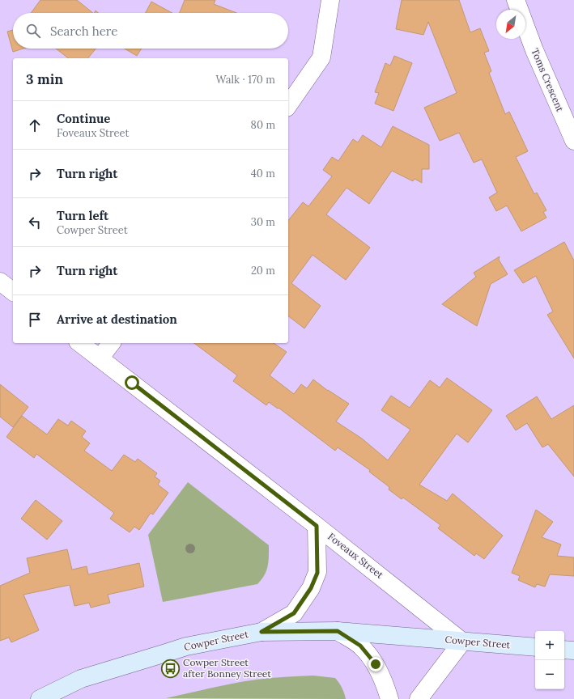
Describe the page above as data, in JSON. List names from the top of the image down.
{
  "streets": {
    "street": ["Toms Crescent", "Foveaux Street", "Cowper Street"]
  },
  "crossings": [
    ["Foveaux Street", "Cowper Street"]
  ],
  "places": {
    "bus stop": ["Cowper Street after Bonney Street"]
  },
  "north": "bottom left",
  "page": {
    "search": "Search here",
    "heading": ["3 min", "Walk · 170 m"],
    "list": [
      ["Continue", "Foveaux Street", "80 m"],
      ["Turn right", "40 m"],
      ["Turn left", "Cowper Street", "30 m"],
      ["Turn right", "20 m"],
      "Arrive at destination"
    ],
    "map_buttons": ["+", "−"]
  }
}
